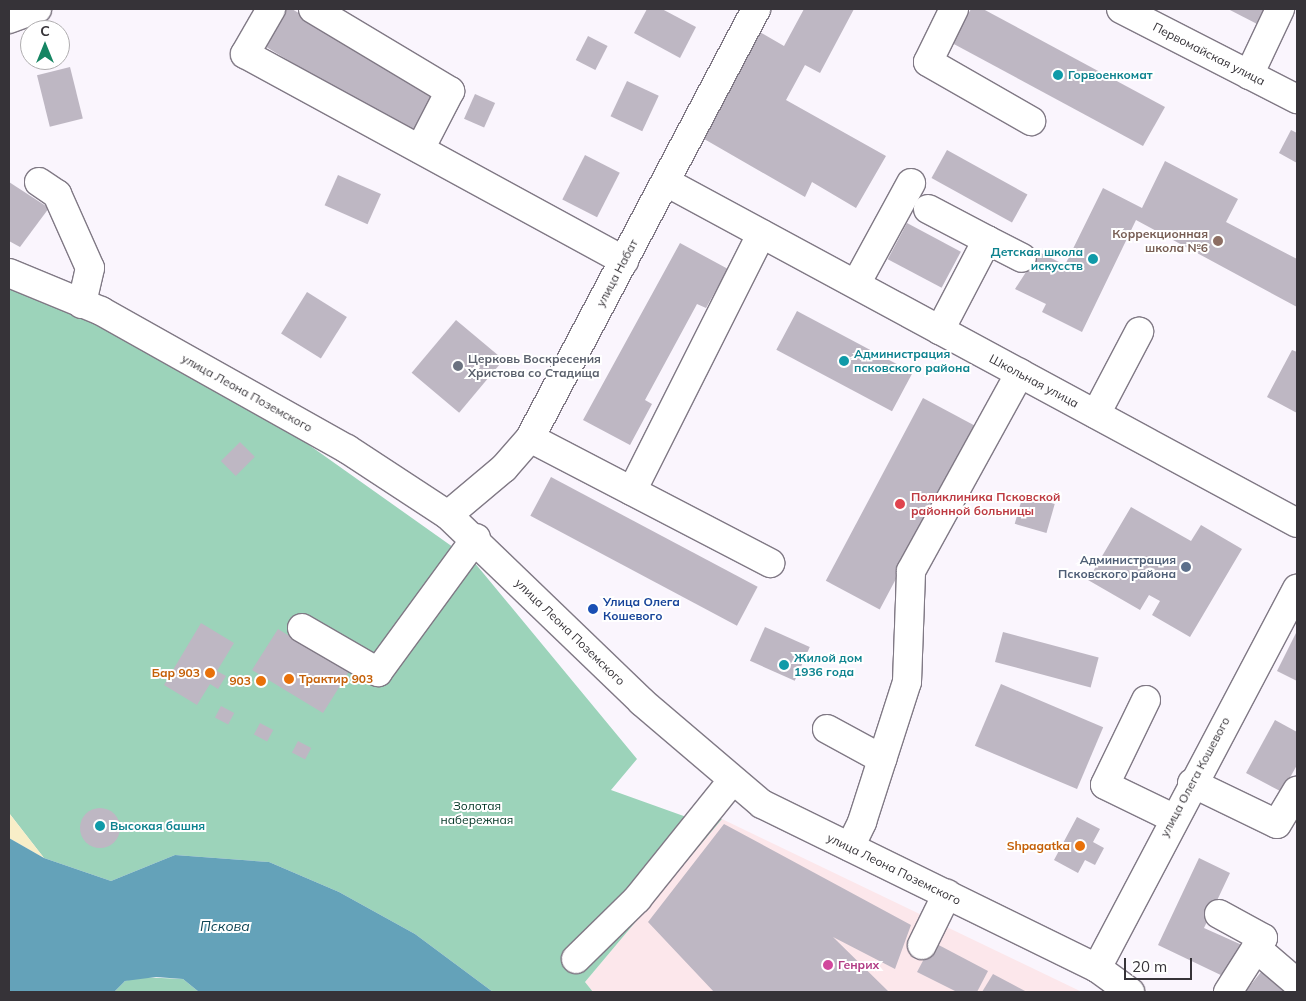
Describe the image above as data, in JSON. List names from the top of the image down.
{
  "streets": {
    "street": [
      "Первомайская улица",
      "улица Набат",
      "Школьная улица",
      "улица Леона Поземского",
      "улица Олега Кошевого"
    ]
  },
  "crossings": [
    ["улица Набат", "Школьная улица"],
    ["улица Набат", "улица Леона Поземского"],
    ["улица Леона Поземского", "улица Олега Кошевого"]
  ],
  "water": ["Пскова"],
  "parks": ["Золотая набережная"],
  "places": [
    "Горвоенкомат",
    "Коррекционная школа №6",
    "Детская школа искусств",
    "Администрация псковского района",
    "Церковь Воскресения Христова со Стадища",
    "Поликлиника Псковской районной больницы",
    "Администрация Псковского района",
    "Улица Олега Кошевого",
    "Жилой дом 1936 года",
    "Бар 903",
    "Трактир 903",
    "903",
    "Высокая башня",
    "Shpagatka",
    "Генрих"
  ],
  "scale_bar": "20 m",
  "north": "top"
}
